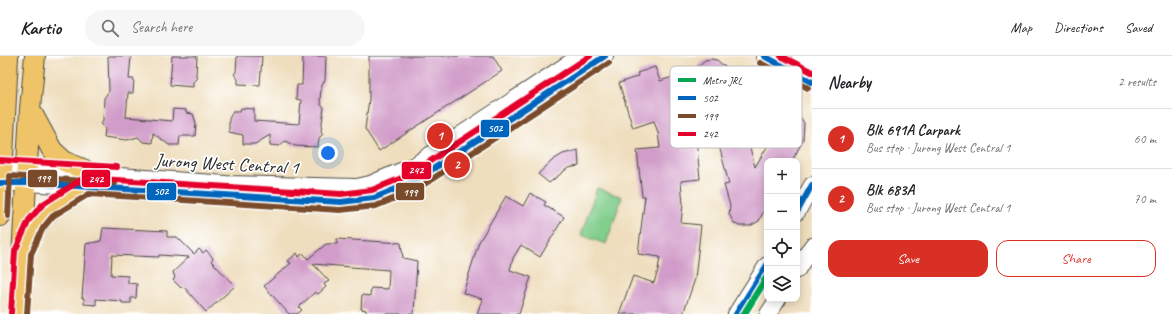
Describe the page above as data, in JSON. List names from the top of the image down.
{
  "streets": {
    "street": ["Jurong West Central 1"]
  },
  "lines": [
    "transit line 502",
    "transit line 242",
    "transit line 199",
    "metro line JRL"
  ],
  "legend": [
    "Metro JRL",
    "502",
    "199",
    "242"
  ],
  "page": {
    "header": "Kartio",
    "search": "Search here",
    "nav": ["Map", "Directions", "Saved"],
    "heading": ["Nearby", "2 results"],
    "list": [
      {
        "mark": "1",
        "name": "Blk 691A Carpark",
        "note": "Bus stop · Jurong West Central 1",
        "value": "60 m"
      },
      {
        "mark": "2",
        "name": "Blk 683A",
        "note": "Bus stop · Jurong West Central 1",
        "value": "70 m"
      }
    ],
    "pins": ["1", "2"],
    "map_buttons": ["+", "−"],
    "buttons": ["Save", "Share"]
  }
}
